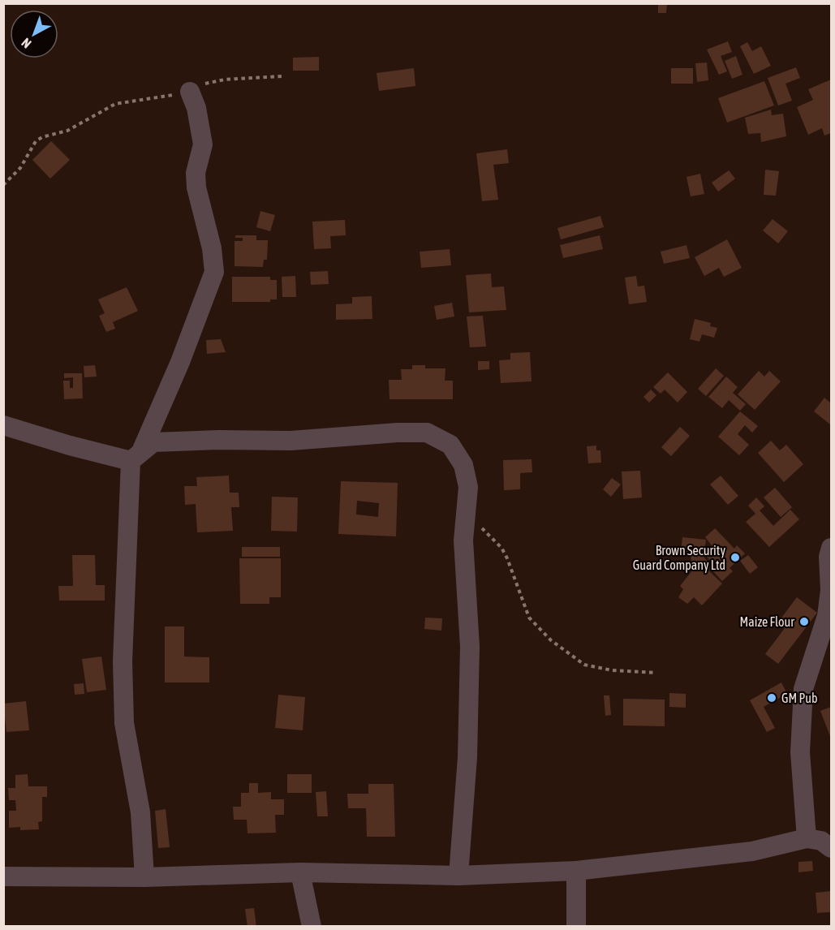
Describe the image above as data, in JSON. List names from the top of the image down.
{
  "places": ["Brown Security Guard Company Ltd", "Maize Flour", "GM Pub"],
  "north": "bottom left"
}
